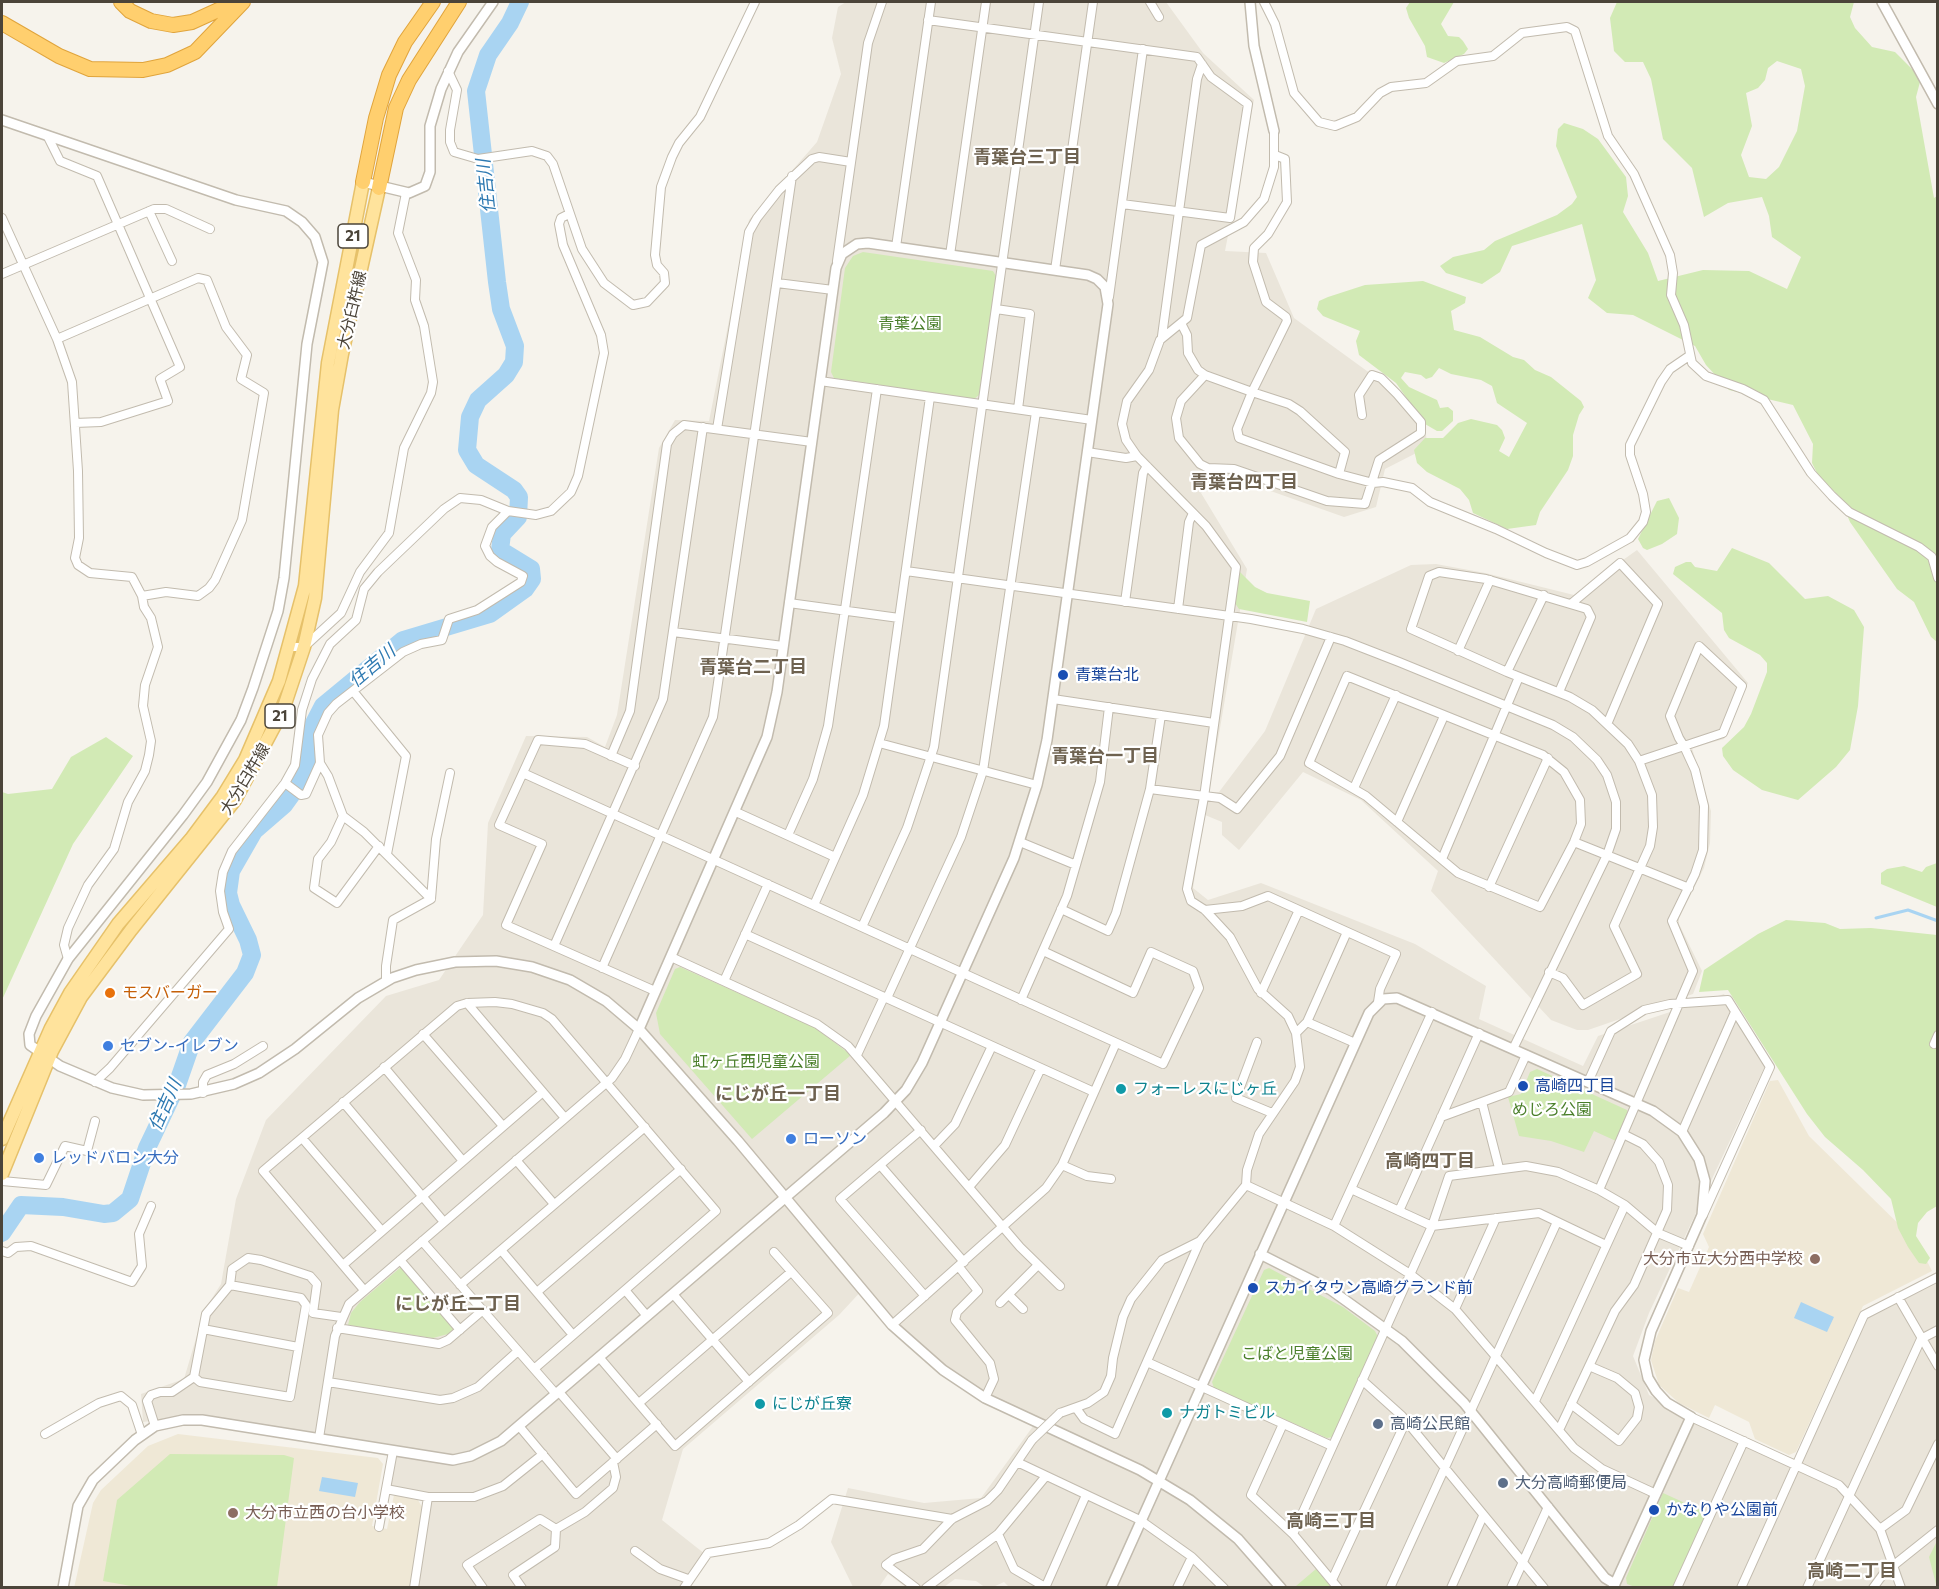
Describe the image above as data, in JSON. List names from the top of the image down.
{
  "streets": {
    "main road": ["21", "大分臼杵線"]
  },
  "districts": [
    "青葉台三丁目",
    "青葉台四丁目",
    "青葉台二丁目",
    "青葉台一丁目",
    "にじが丘一丁目",
    "高崎四丁目",
    "にじが丘二丁目",
    "高崎三丁目",
    "高崎二丁目"
  ],
  "water": ["住吉川"],
  "parks": [
    "青葉公園",
    "虹ヶ丘西児童公園",
    "めじろ公園",
    "こばと児童公園"
  ],
  "places": [
    "青葉台北",
    "モスバーガー",
    "セブン-イレブン",
    "高崎四丁目",
    "フォーレスにじヶ丘",
    "ローソン",
    "レッドバロン大分",
    "大分市立大分西中学校",
    "スカイタウン高崎グランド前",
    "にじが丘寮",
    "ナガトミビル",
    "高崎公民館",
    "大分高崎郵便局",
    "かなりや公園前",
    "大分市立西の台小学校"
  ]
}
